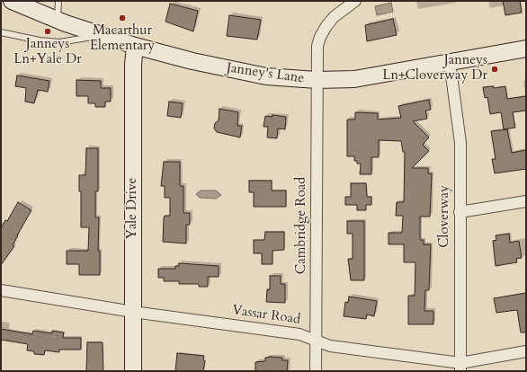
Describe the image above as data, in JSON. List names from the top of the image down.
{
  "streets": {
    "main road": ["Janney's Lane", "Yale Drive"],
    "street": ["Cloverway", "Cambridge Road", "Vassar Road"]
  },
  "crossings": [
    ["Janney's Lane", "Yale Drive"],
    ["Janney's Lane", "Cloverway"],
    ["Janney's Lane", "Cambridge Road"],
    ["Yale Drive", "Vassar Road"],
    ["Cloverway", "Vassar Road"],
    ["Cambridge Road", "Vassar Road"]
  ],
  "places": ["Macarthur Elementary", "Janneys Ln+Yale Dr", "Janneys Ln+Cloverway Dr"]
}
